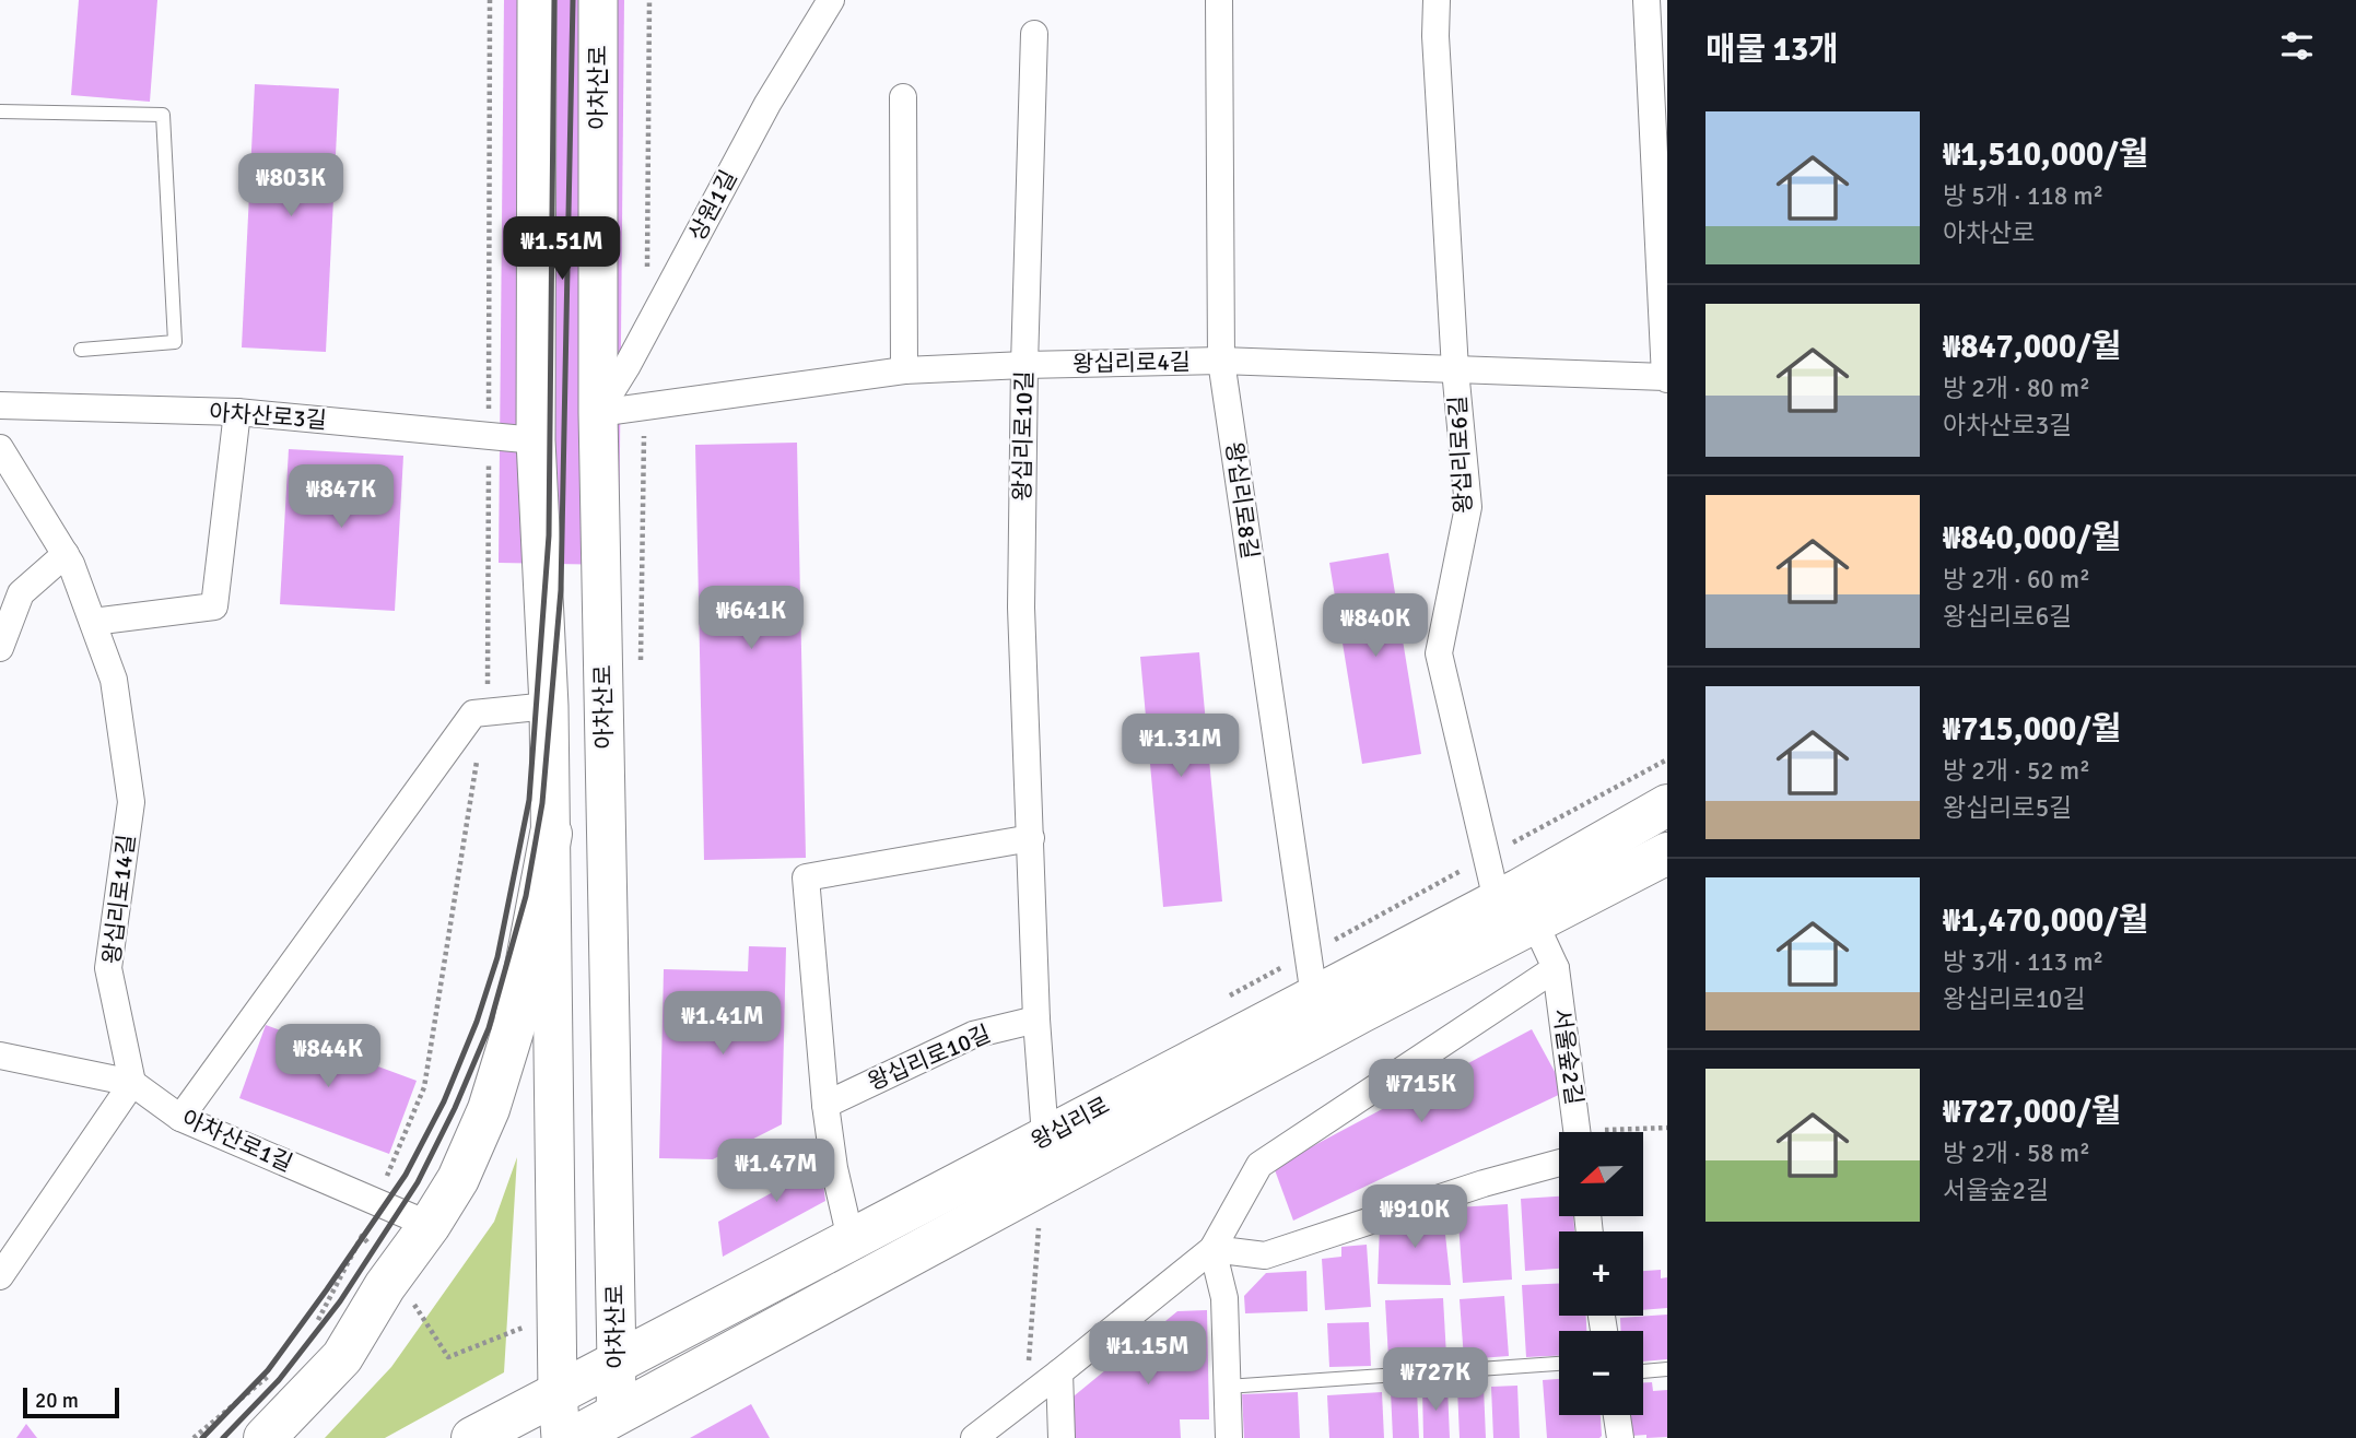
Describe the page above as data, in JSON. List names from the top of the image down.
{
  "streets": {
    "main road": ["아차산로", "왕십리로"],
    "street": [
      "상원1길",
      "왕십리로4길",
      "아차산로3길",
      "왕십리로10길",
      "왕십리로6길",
      "왕십리로8길",
      "왕십리로14길",
      "서울숲2길",
      "아차산로1길"
    ]
  },
  "crossings": [
    ["아차산로", "상원1길"],
    ["아차산로", "왕십리로4길"],
    ["아차산로", "왕십리로"],
    ["상원1길", "왕십리로4길"],
    ["왕십리로4길", "왕십리로10길"],
    ["왕십리로4길", "왕십리로6길"],
    ["왕십리로4길", "왕십리로8길"],
    ["왕십리로10길", "왕십리로"],
    ["왕십리로6길", "왕십리로"],
    ["왕십리로8길", "왕십리로"],
    ["왕십리로14길", "아차산로1길"],
    ["서울숲2길", "왕십리로"]
  ],
  "scale_bar": "20 m",
  "north": "left",
  "page": {
    "heading": "매물 13개",
    "list": [
      {
        "name": "₩1,510,000/월",
        "note": "방 5개 · 118 m² · 아차산로"
      },
      {
        "name": "₩847,000/월",
        "note": "방 2개 · 80 m² · 아차산로3길"
      },
      {
        "name": "₩840,000/월",
        "note": "방 2개 · 60 m² · 왕십리로6길"
      },
      {
        "name": "₩715,000/월",
        "note": "방 2개 · 52 m² · 왕십리로5길"
      },
      {
        "name": "₩1,470,000/월",
        "note": "방 3개 · 113 m² · 왕십리로10길"
      },
      {
        "name": "₩727,000/월",
        "note": "방 2개 · 58 m² · 서울숲2길"
      }
    ],
    "price": [
      "₩803K",
      "₩1.51M",
      "₩847K",
      "₩641K",
      "₩840K",
      "₩1.31M",
      "₩1.41M",
      "₩844K",
      "₩715K",
      "₩1.47M",
      "₩910K",
      "₩1.15M",
      "₩727K"
    ],
    "map_buttons": ["+", "−"],
    "scale": "20 m"
  }
}
